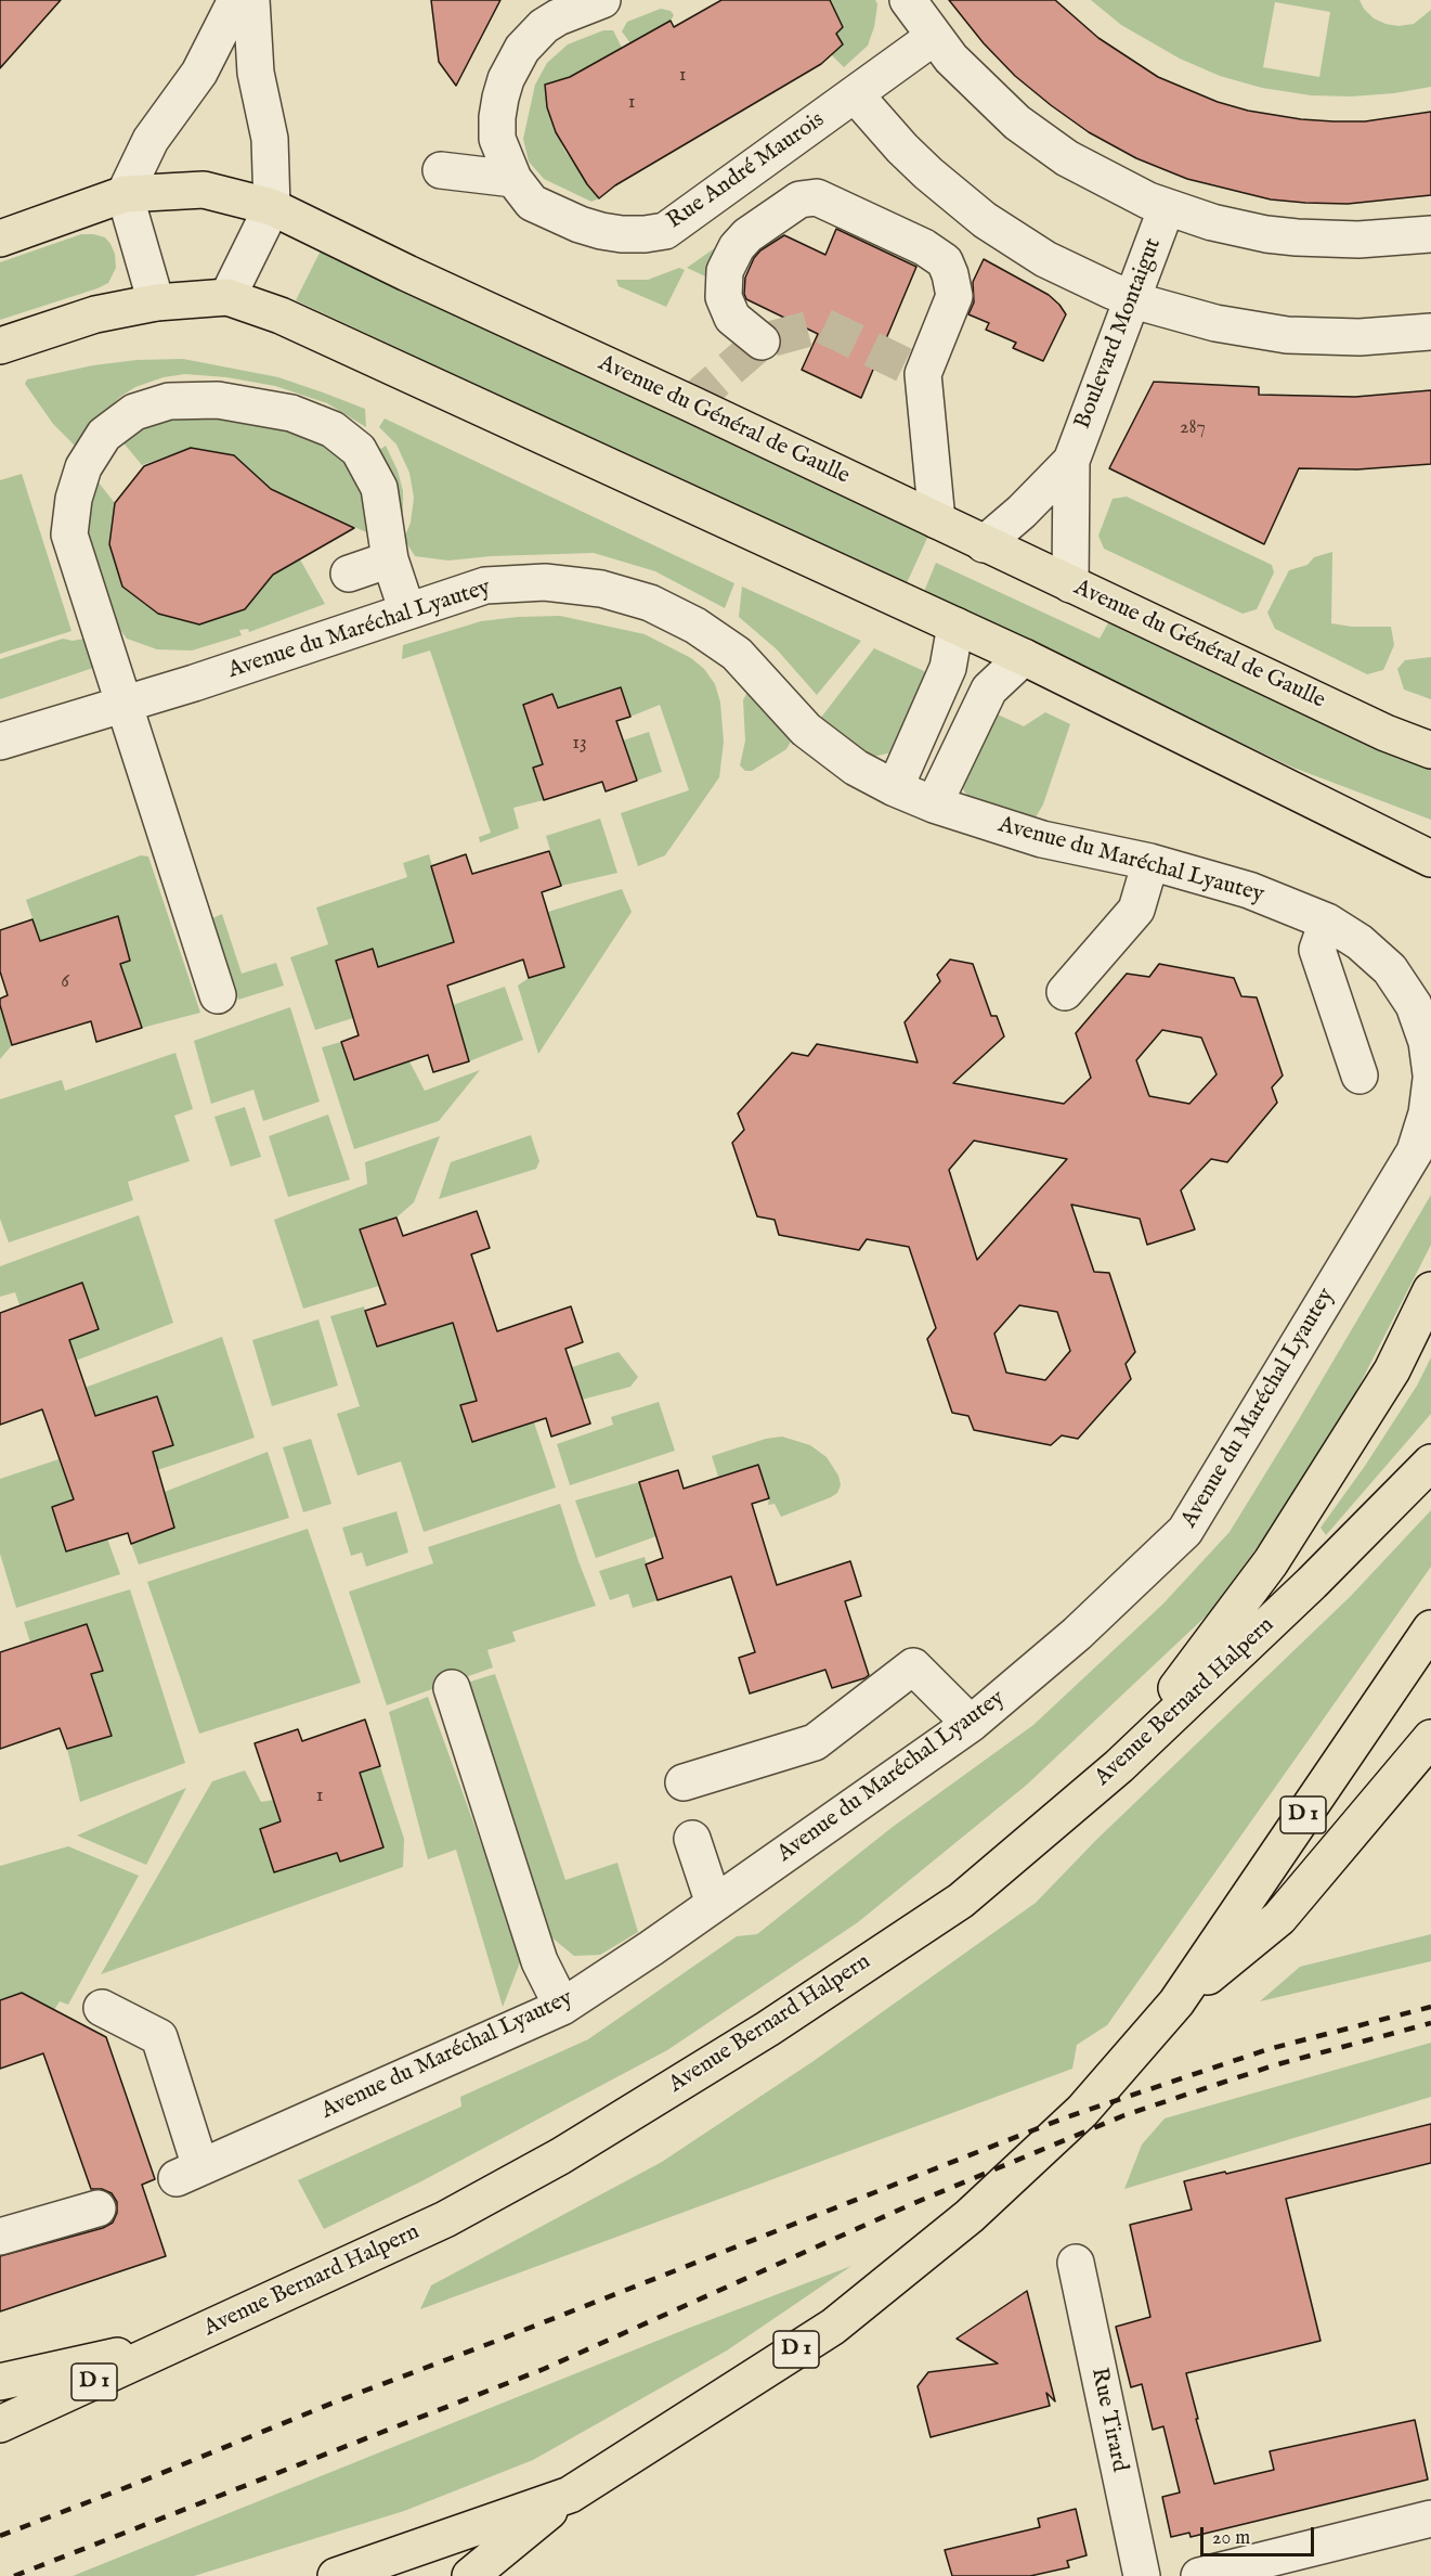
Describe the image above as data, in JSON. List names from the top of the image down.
{
  "streets": {
    "main road": ["Avenue du Général de Gaulle", "Avenue Bernard Halpern", "D 1"],
    "street": [
      "Rue André Maurois",
      "Boulevard Montaigut",
      "Avenue du Maréchal Lyautey",
      "Rue Tirard"
    ]
  },
  "crossings": [
    ["Rue André Maurois", "Boulevard Montaigut"],
    ["Boulevard Montaigut", "Avenue du Général de Gaulle"]
  ],
  "house_numbers": [
    "1",
    "1",
    "287",
    "13",
    "6",
    "1"
  ],
  "scale_bar": "20 m"
}
